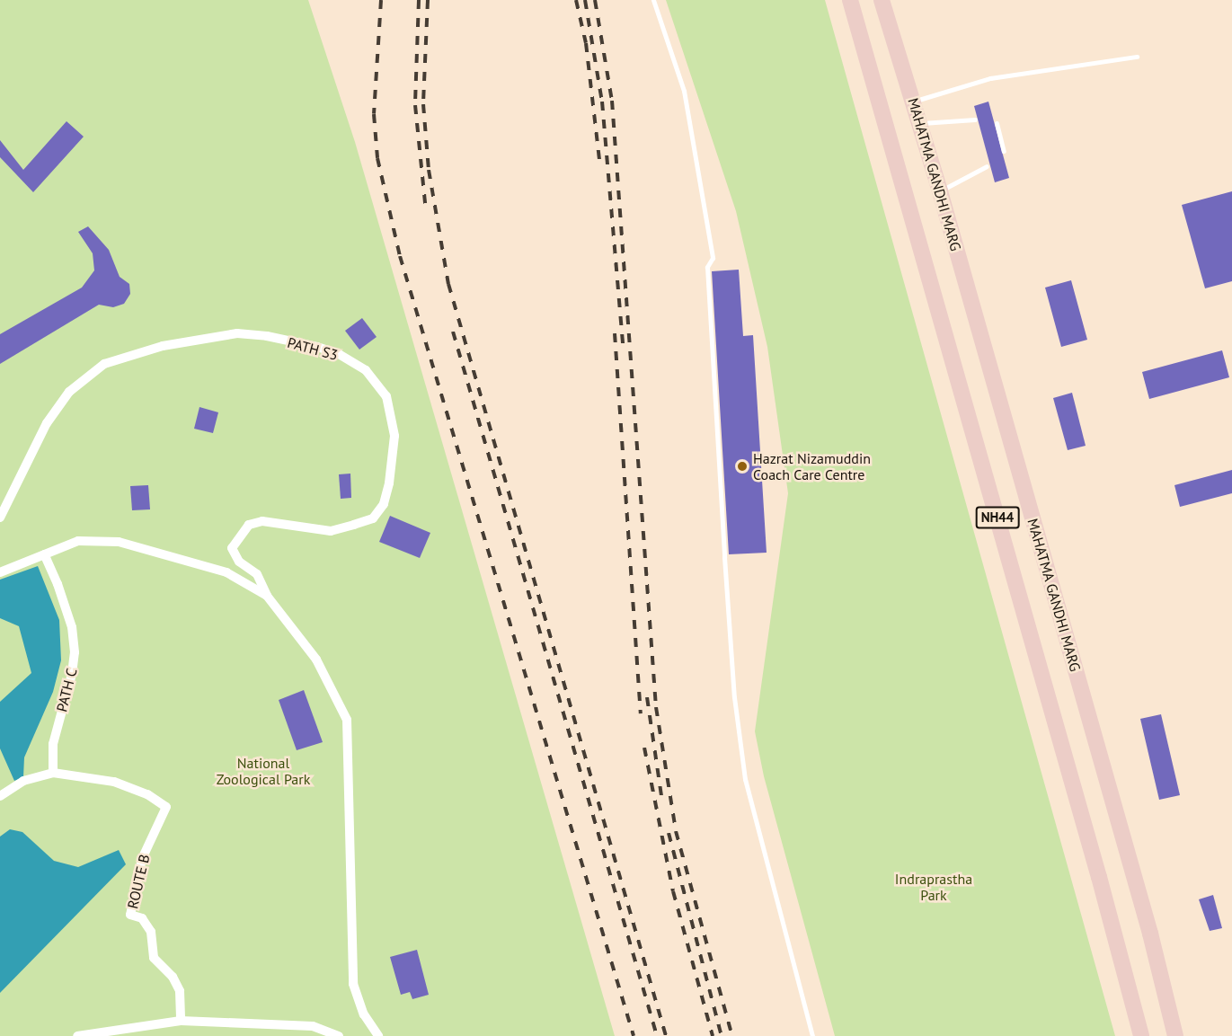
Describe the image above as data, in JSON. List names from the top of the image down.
{
  "streets": {
    "highway": ["MAHATMA GANDHI MARG", "NH44"],
    "street": ["PATH S3", "PATH C", "ROUTE B"]
  },
  "crossings": [
    ["PATH C", "ROUTE B"]
  ],
  "parks": ["National Zoological Park", "Indraprastha Park"],
  "places": ["Hazrat Nizamuddin Coach Care Centre"]
}
